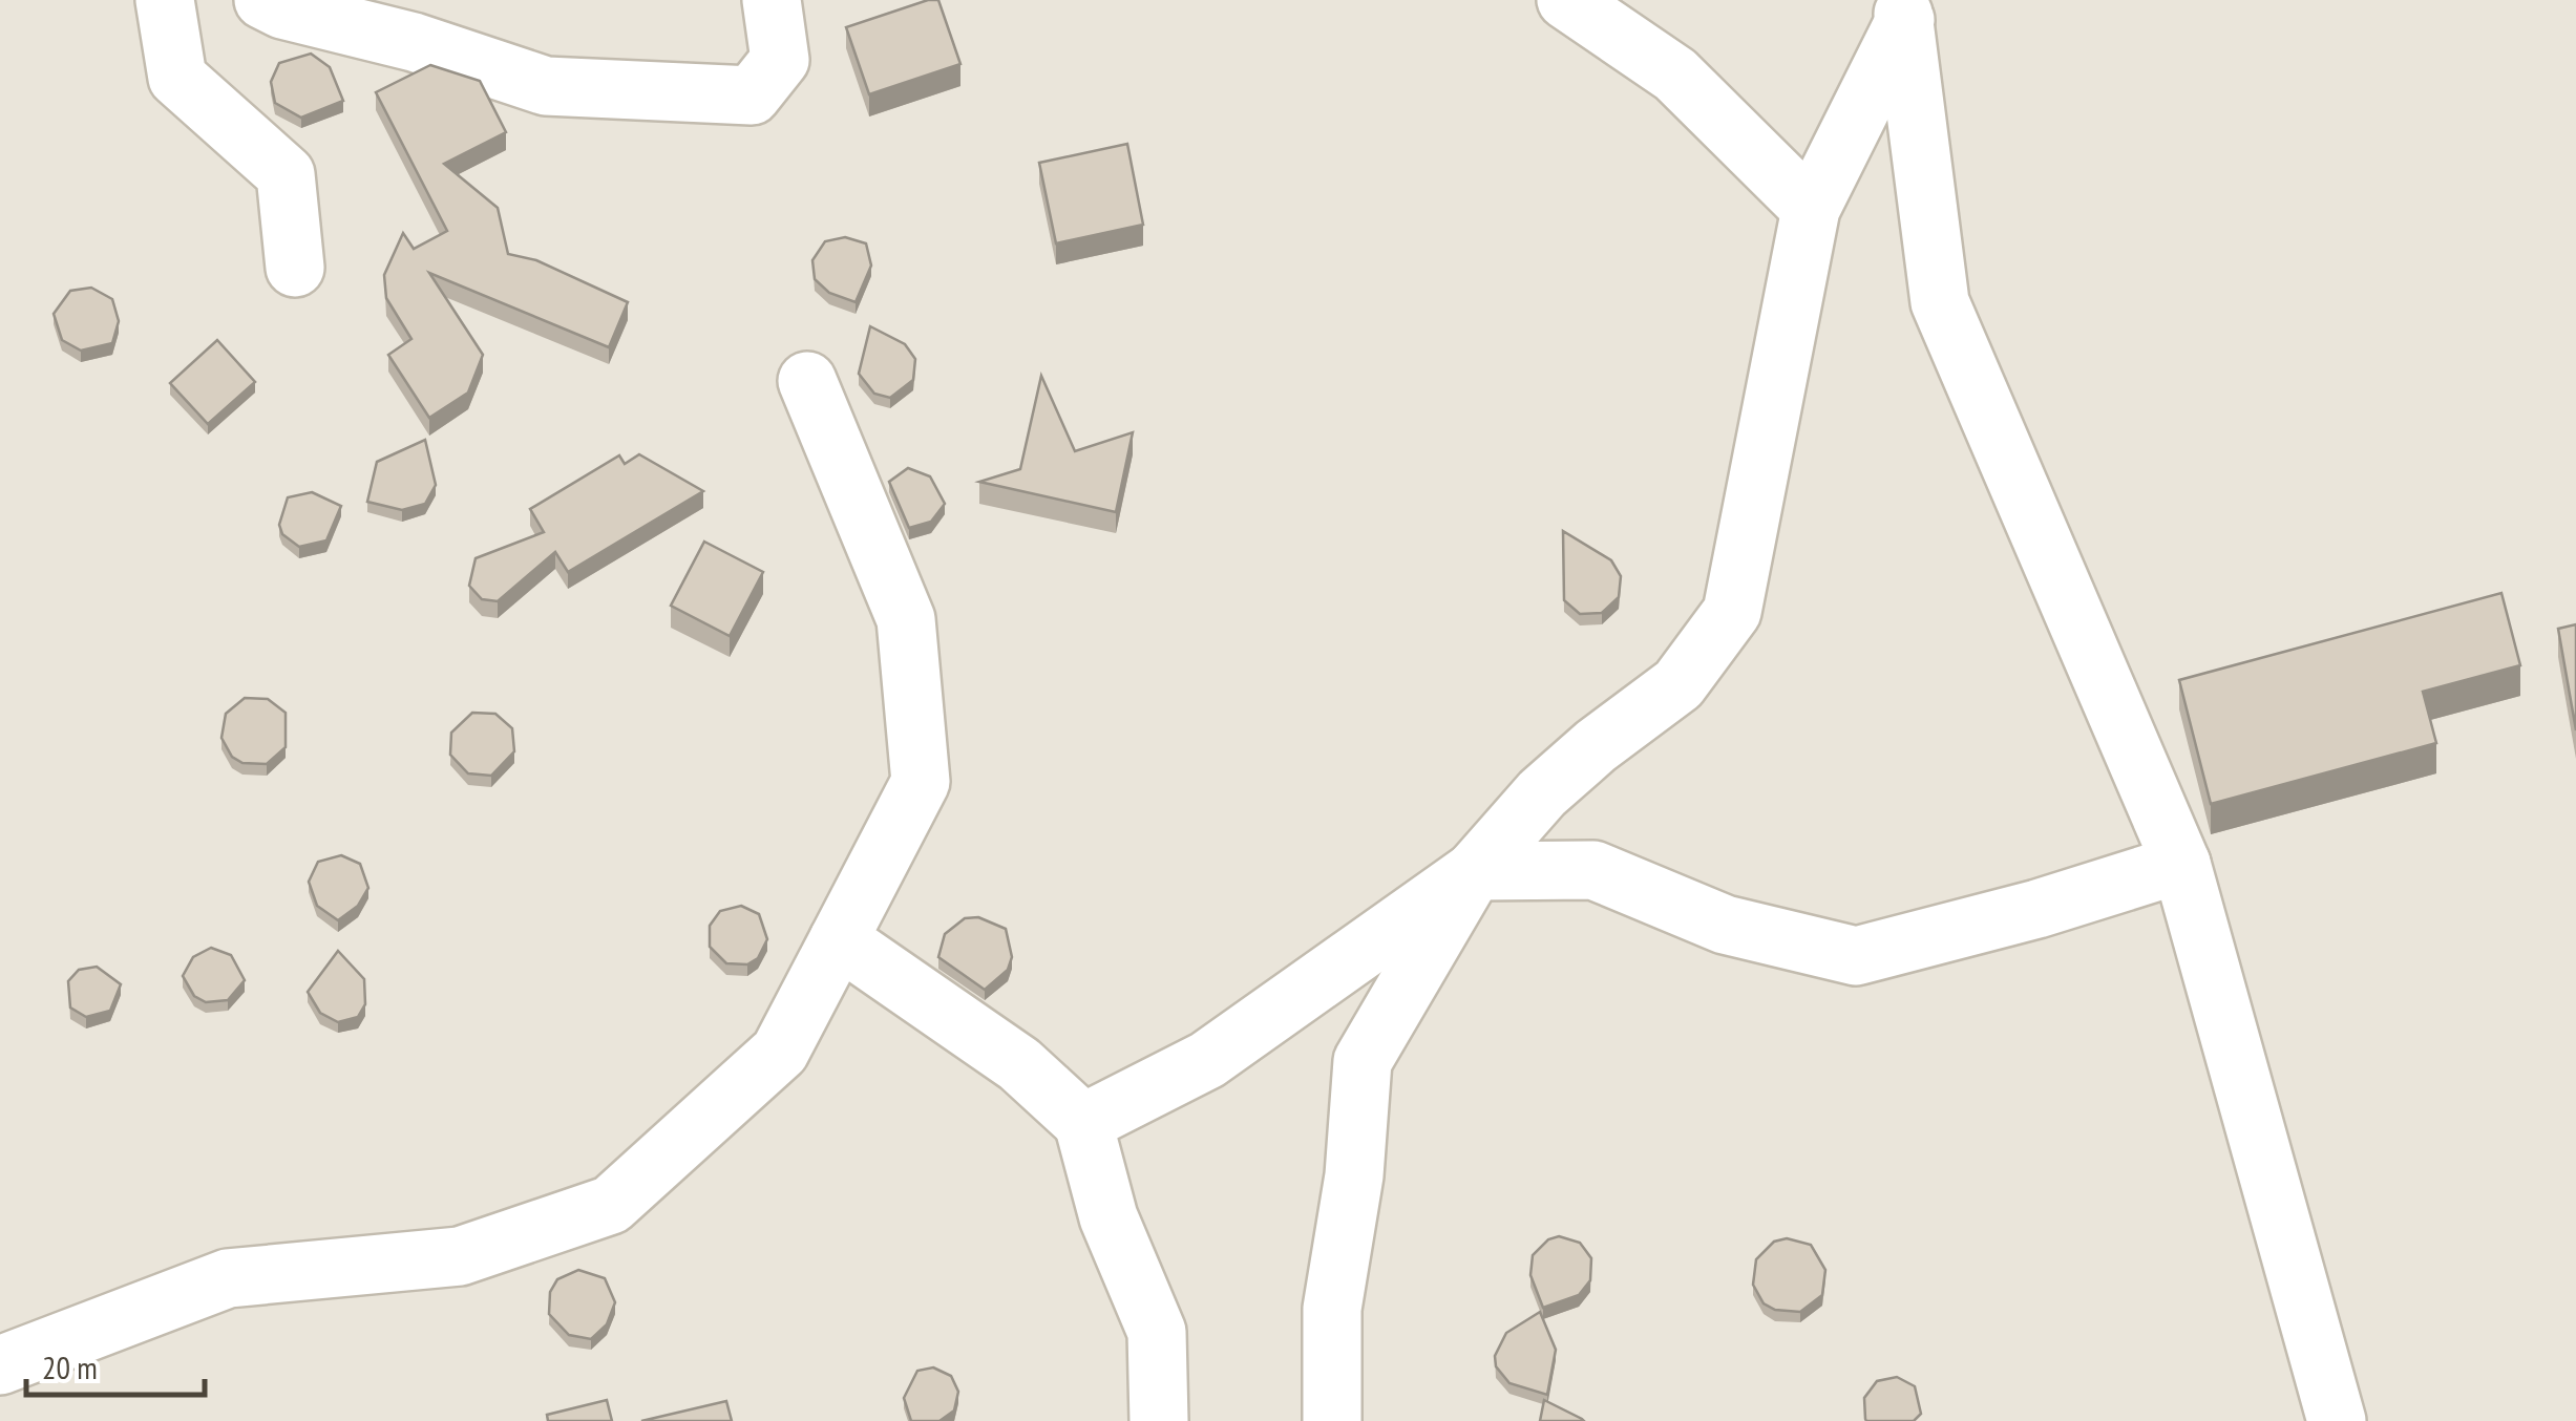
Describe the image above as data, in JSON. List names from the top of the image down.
{
  "scale_bar": "20 m"
}
